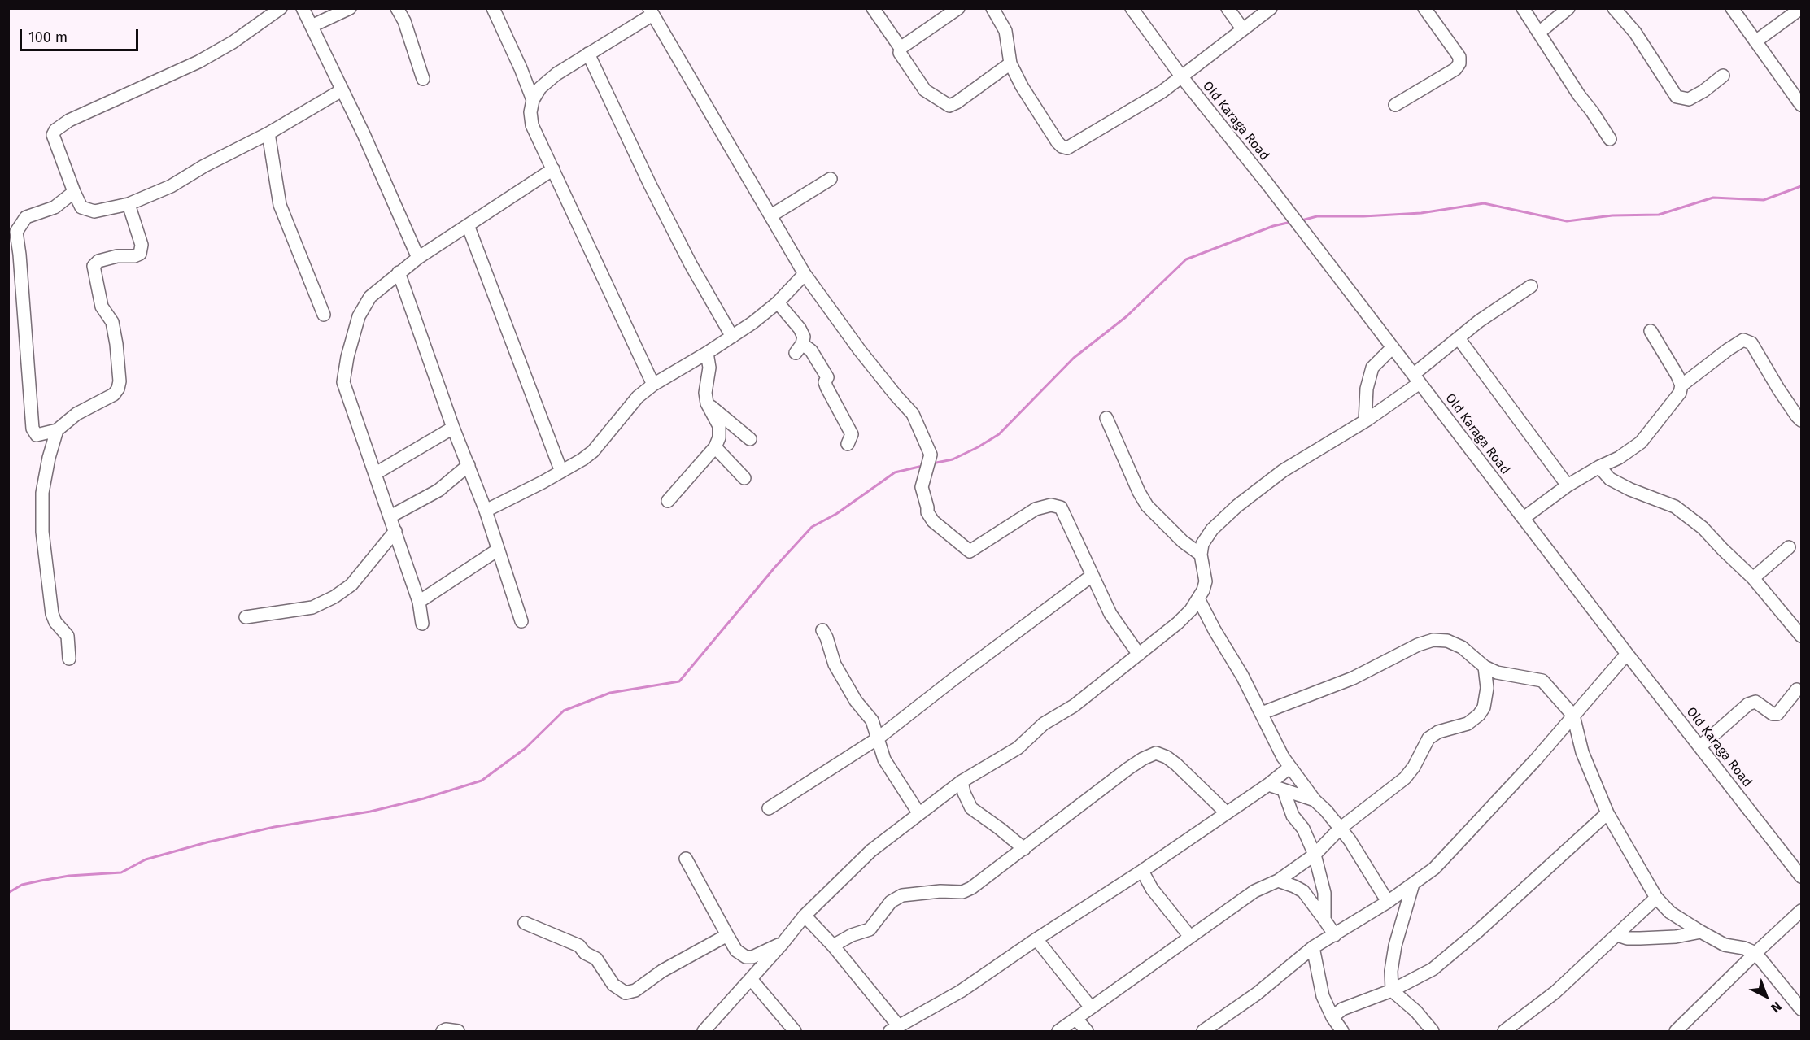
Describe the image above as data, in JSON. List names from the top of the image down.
{
  "streets": {
    "street": ["Old Karaga Road"]
  },
  "scale_bar": "100 m",
  "north": "bottom right"
}
